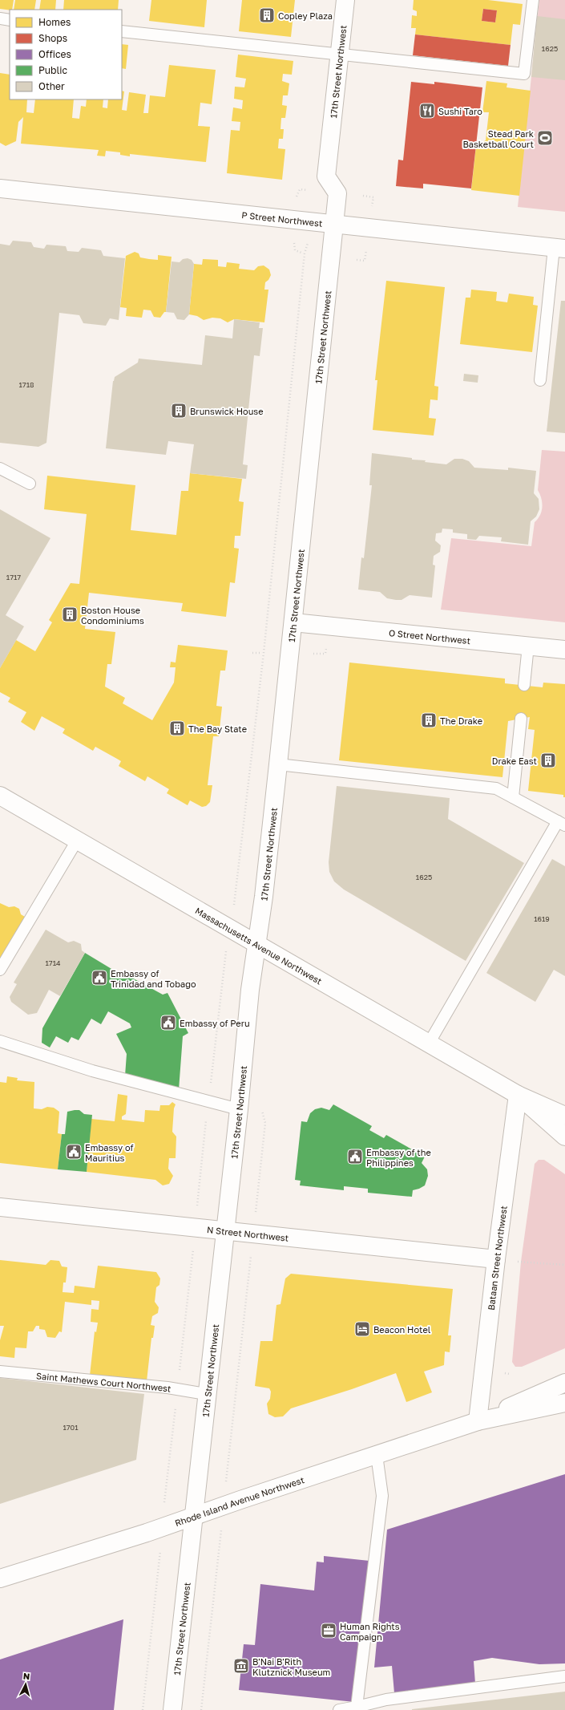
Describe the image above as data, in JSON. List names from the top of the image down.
{
  "streets": {
    "main road": [
      "17th Street Northwest",
      "P Street Northwest",
      "O Street Northwest",
      "Massachusetts Avenue Northwest",
      "N Street Northwest",
      "Bataan Street Northwest",
      "Rhode Island Avenue Northwest"
    ],
    "lane": ["Saint Mathews Court Northwest"]
  },
  "crossings": [
    ["17th Street Northwest", "P Street Northwest"],
    ["17th Street Northwest", "O Street Northwest"],
    ["17th Street Northwest", "Massachusetts Avenue Northwest"],
    ["17th Street Northwest", "N Street Northwest"],
    ["17th Street Northwest", "Saint Mathews Court Northwest"],
    ["17th Street Northwest", "Rhode Island Avenue Northwest"],
    ["Massachusetts Avenue Northwest", "Bataan Street Northwest"],
    ["N Street Northwest", "Bataan Street Northwest"],
    ["Bataan Street Northwest", "Rhode Island Avenue Northwest"]
  ],
  "places": {
    "building": [
      "Copley Plaza",
      "Brunswick House",
      "Boston House Condominiums",
      "The Drake",
      "The Bay State",
      "Drake East"
    ],
    "restaurant": ["Sushi Taro"],
    "sports": ["Stead Park Basketball Court"],
    "public building": [
      "Embassy of Trinidad and Tobago",
      "Embassy of Peru",
      "Embassy of Mauritius",
      "Embassy of the Philippines"
    ],
    "hotel": ["Beacon Hotel"],
    "office": ["Human Rights Campaign"],
    "museum": ["B'Nai B'Rith Klutznick Museum"]
  },
  "house_numbers": [
    "1625",
    "1718",
    "1717",
    "1625",
    "1619",
    "1714",
    "1701"
  ],
  "legend": [
    "Homes",
    "Shops",
    "Offices",
    "Public",
    "Other"
  ],
  "north": "top"
}
